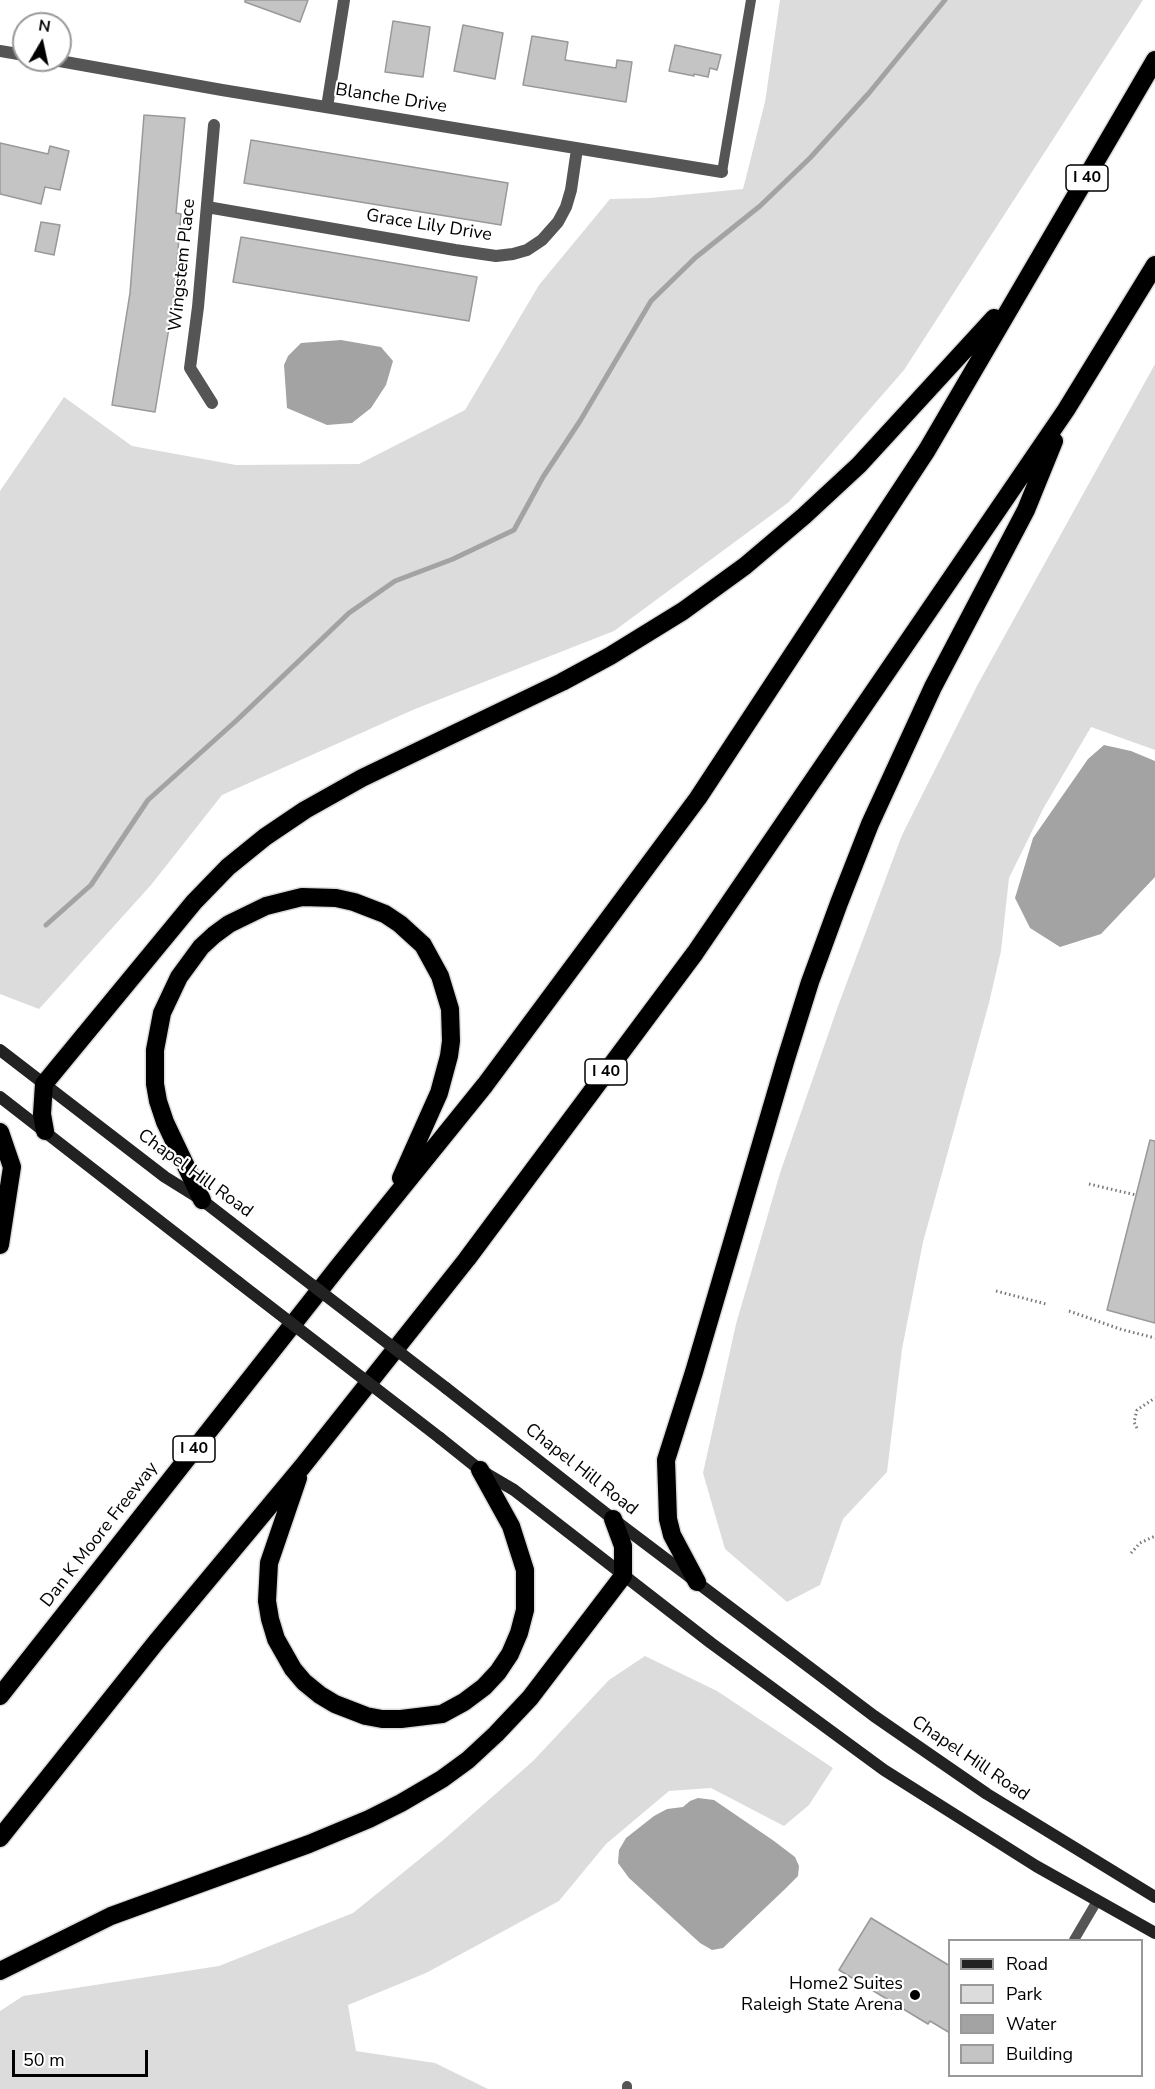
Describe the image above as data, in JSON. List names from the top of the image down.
{
  "streets": {
    "highway": ["I 40", "Dan K Moore Freeway"],
    "main road": ["Chapel Hill Road"],
    "street": ["Blanche Drive", "Grace Lily Drive", "Wingstem Place"]
  },
  "crossings": [
    ["Blanche Drive", "Grace Lily Drive"],
    ["I 40", "Dan K Moore Freeway"],
    ["Grace Lily Drive", "Wingstem Place"]
  ],
  "places": ["Home2 Suites Raleigh State Arena"],
  "legend": [
    "Road",
    "Park",
    "Water",
    "Building"
  ],
  "scale_bar": "50 m",
  "north": "top"
}
